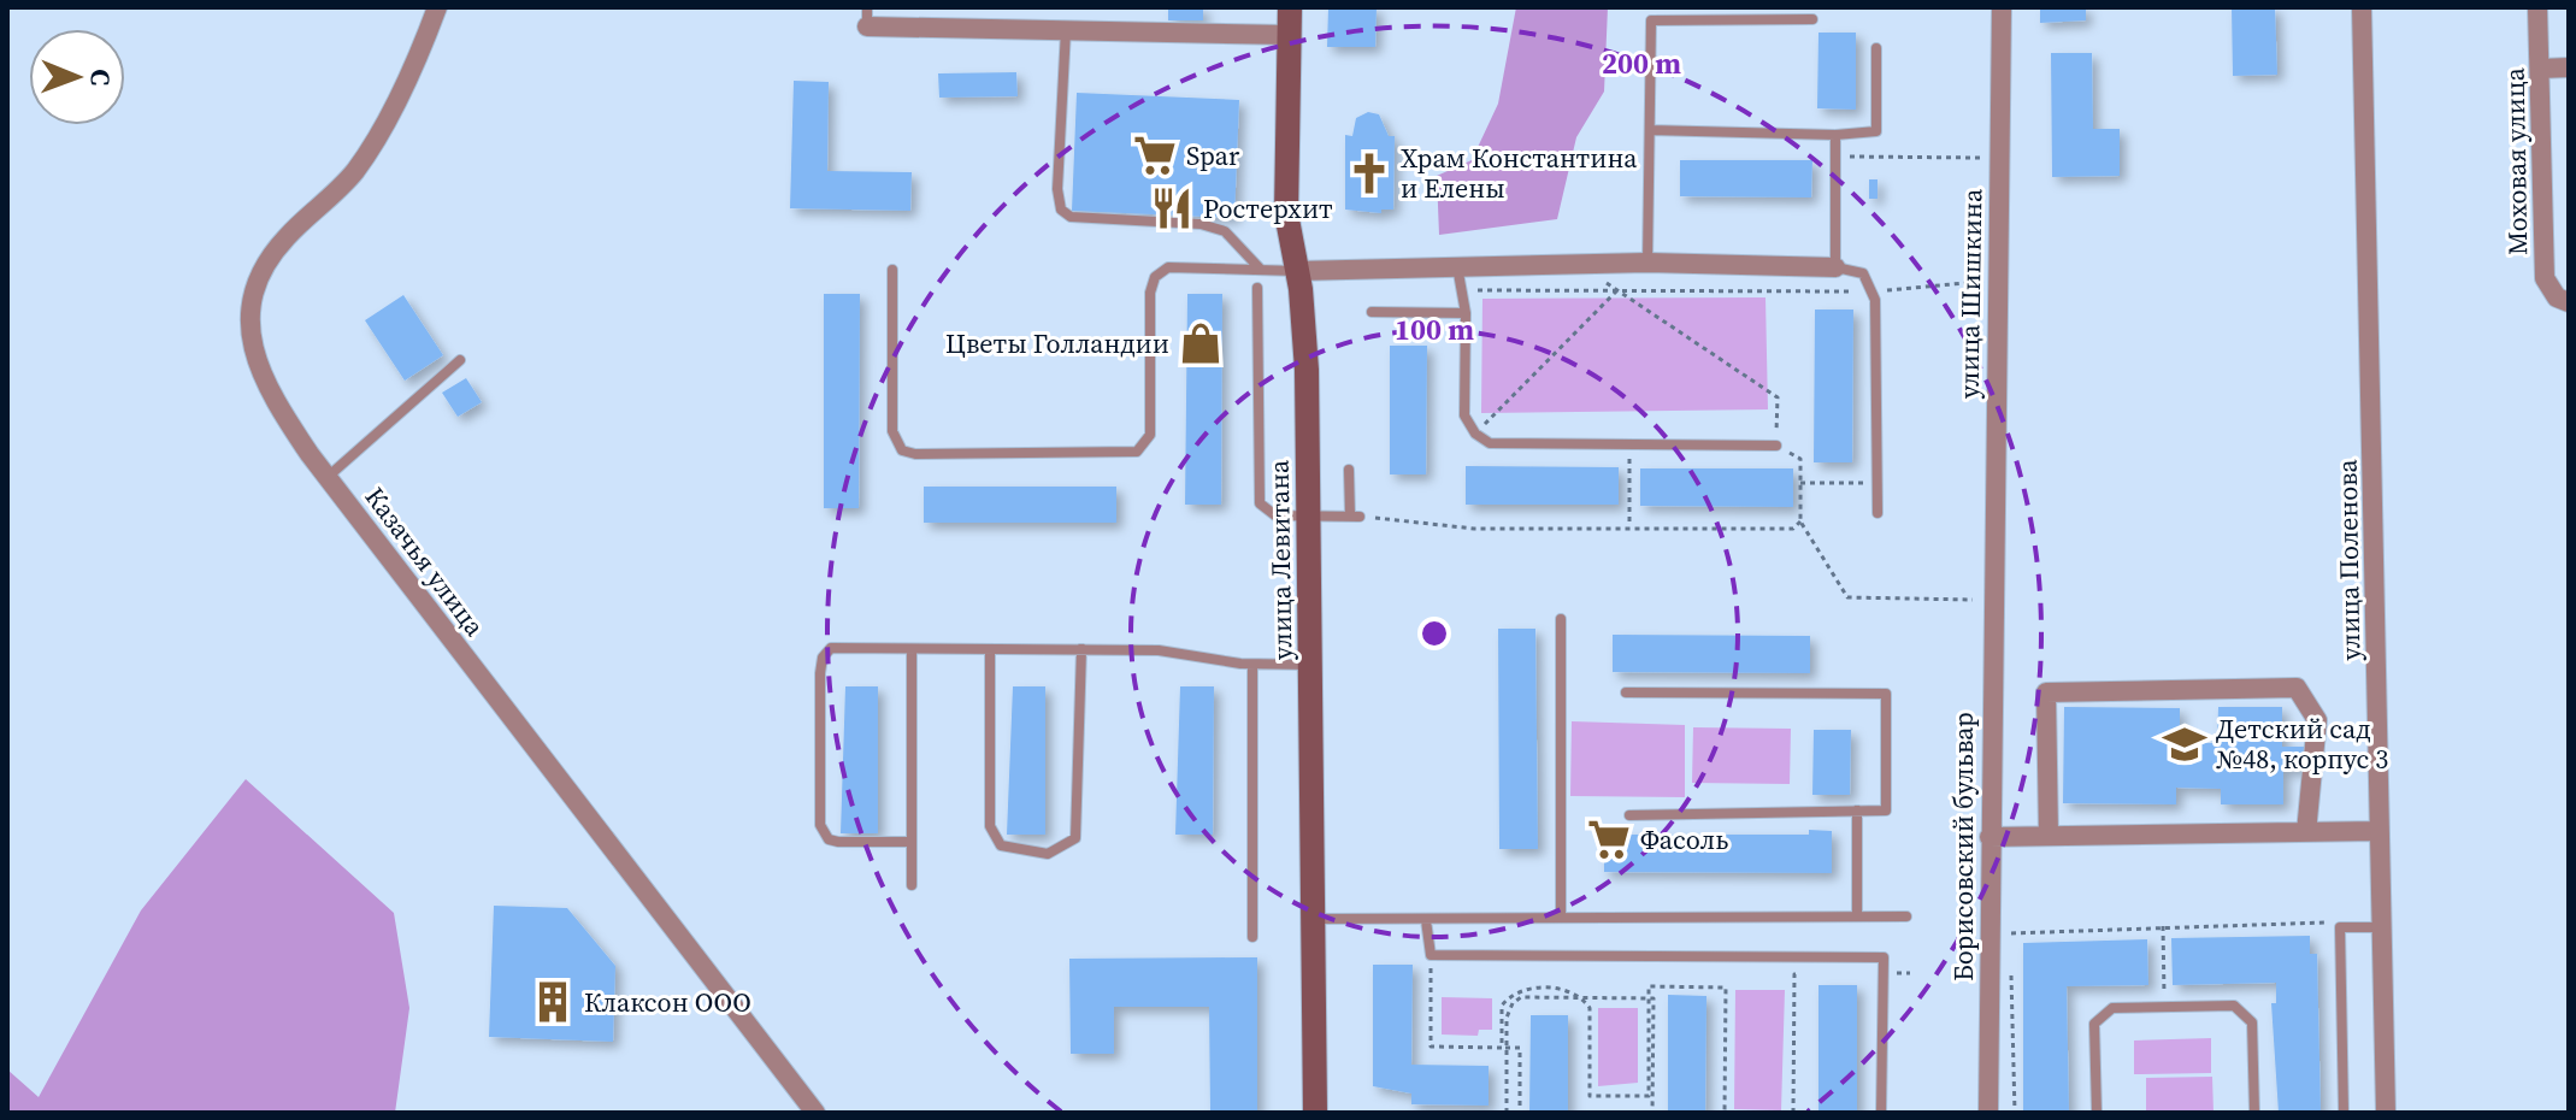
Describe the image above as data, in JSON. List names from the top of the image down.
{
  "streets": {
    "street": [
      "Моховая улица",
      "улица Шишкина",
      "улица Левитана",
      "улица Поленова",
      "Казачья улица",
      "Борисовский бульвар"
    ]
  },
  "crossings": [
    ["улица Шишкина", "Борисовский бульвар"]
  ],
  "places": {
    "supermarket": ["Spar", "Фасоль"],
    "church": ["Храм Константина и Елены"],
    "restaurant": ["Ростерхит"],
    "shop": ["Цветы Голландии"],
    "school or university": ["Детский сад №48, корпус 3"],
    "building": ["Клаксон ООО"]
  },
  "north": "right",
  "rings": ["200 m", "100 m"]
}
